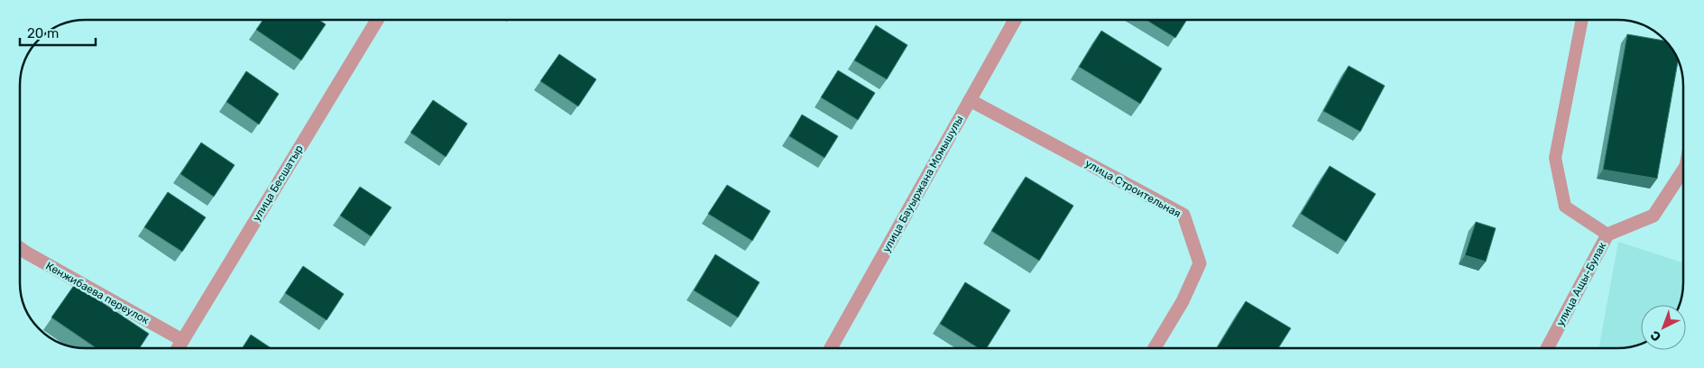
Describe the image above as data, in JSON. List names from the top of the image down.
{
  "streets": {
    "street": [
      "улица Бесшатыр",
      "улица Бауыржана Момышулы",
      "улица Строительная",
      "улица Ащы-Булак",
      "Кенжибаева переулок"
    ]
  },
  "crossings": [
    ["улица Бесшатыр", "Кенжибаева переулок"],
    ["улица Бауыржана Момышулы", "улица Строительная"]
  ],
  "scale_bar": "20 m",
  "north": "bottom left"
}
